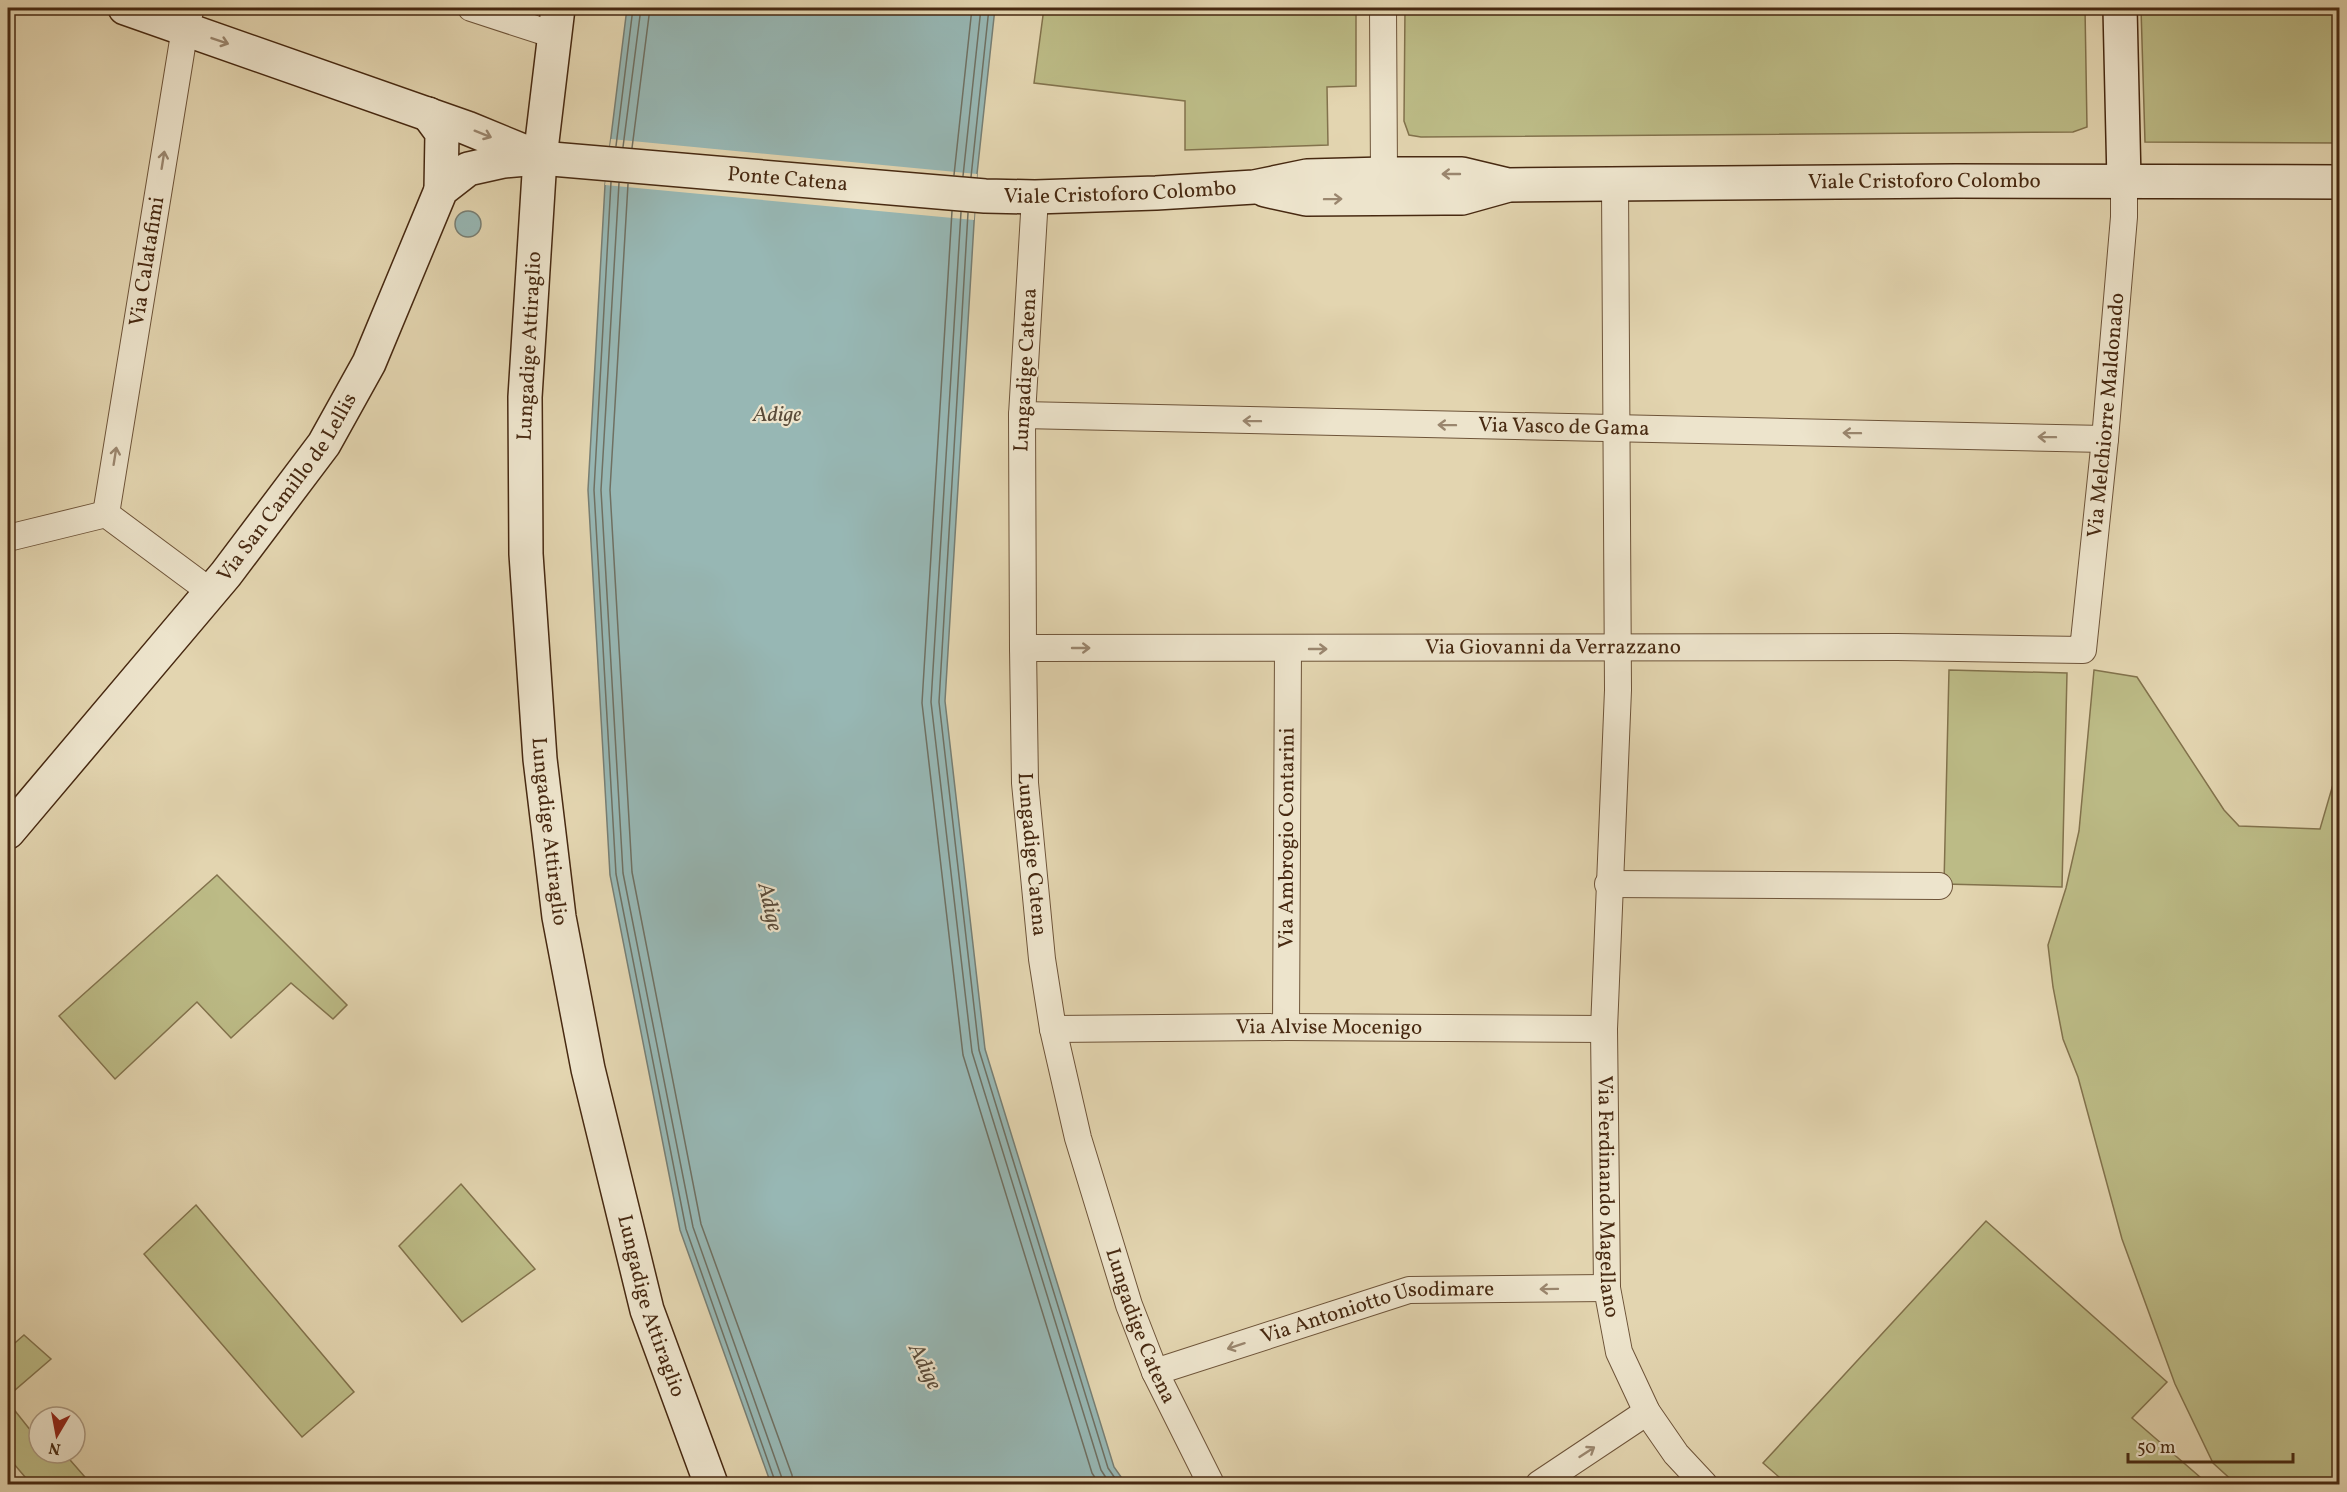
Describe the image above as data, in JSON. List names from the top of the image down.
{
  "streets": {
    "street": [
      "Ponte Catena",
      "Viale Cristoforo Colombo",
      "Via Calatafimi",
      "Lungadige Attiraglio",
      "Lungadige Catena",
      "Via Melchiorre Maldonado",
      "Via Vasco de Gama",
      "Via San Camillo de Lellis",
      "Via Giovanni da Verrazzano",
      "Via Ambrogio Contarini",
      "Via Alvise Mocenigo",
      "Via Ferdinando Magellano",
      "Via Antoniotto Usodimare"
    ]
  },
  "crossings": [
    ["Ponte Catena", "Viale Cristoforo Colombo"],
    ["Ponte Catena", "Lungadige Attiraglio"],
    ["Ponte Catena", "Via San Camillo de Lellis"],
    ["Viale Cristoforo Colombo", "Lungadige Catena"],
    ["Viale Cristoforo Colombo", "Via Melchiorre Maldonado"],
    ["Viale Cristoforo Colombo", "Via Ferdinando Magellano"],
    ["Lungadige Attiraglio", "Via San Camillo de Lellis"],
    ["Lungadige Catena", "Via Vasco de Gama"],
    ["Lungadige Catena", "Via Giovanni da Verrazzano"],
    ["Lungadige Catena", "Via Alvise Mocenigo"],
    ["Lungadige Catena", "Via Antoniotto Usodimare"],
    ["Via Melchiorre Maldonado", "Via Vasco de Gama"],
    ["Via Melchiorre Maldonado", "Via Giovanni da Verrazzano"],
    ["Via Vasco de Gama", "Via Ferdinando Magellano"],
    ["Via Giovanni da Verrazzano", "Via Ambrogio Contarini"],
    ["Via Giovanni da Verrazzano", "Via Ferdinando Magellano"],
    ["Via Ambrogio Contarini", "Via Alvise Mocenigo"],
    ["Via Alvise Mocenigo", "Via Ferdinando Magellano"],
    ["Via Ferdinando Magellano", "Via Antoniotto Usodimare"]
  ],
  "one_way": [
    "Via Calatafimi",
    "Via Vasco de Gama",
    "Via Giovanni da Verrazzano",
    "Via Antoniotto Usodimare"
  ],
  "water": ["Adige"],
  "scale_bar": "50 m",
  "north": "bottom"
}
